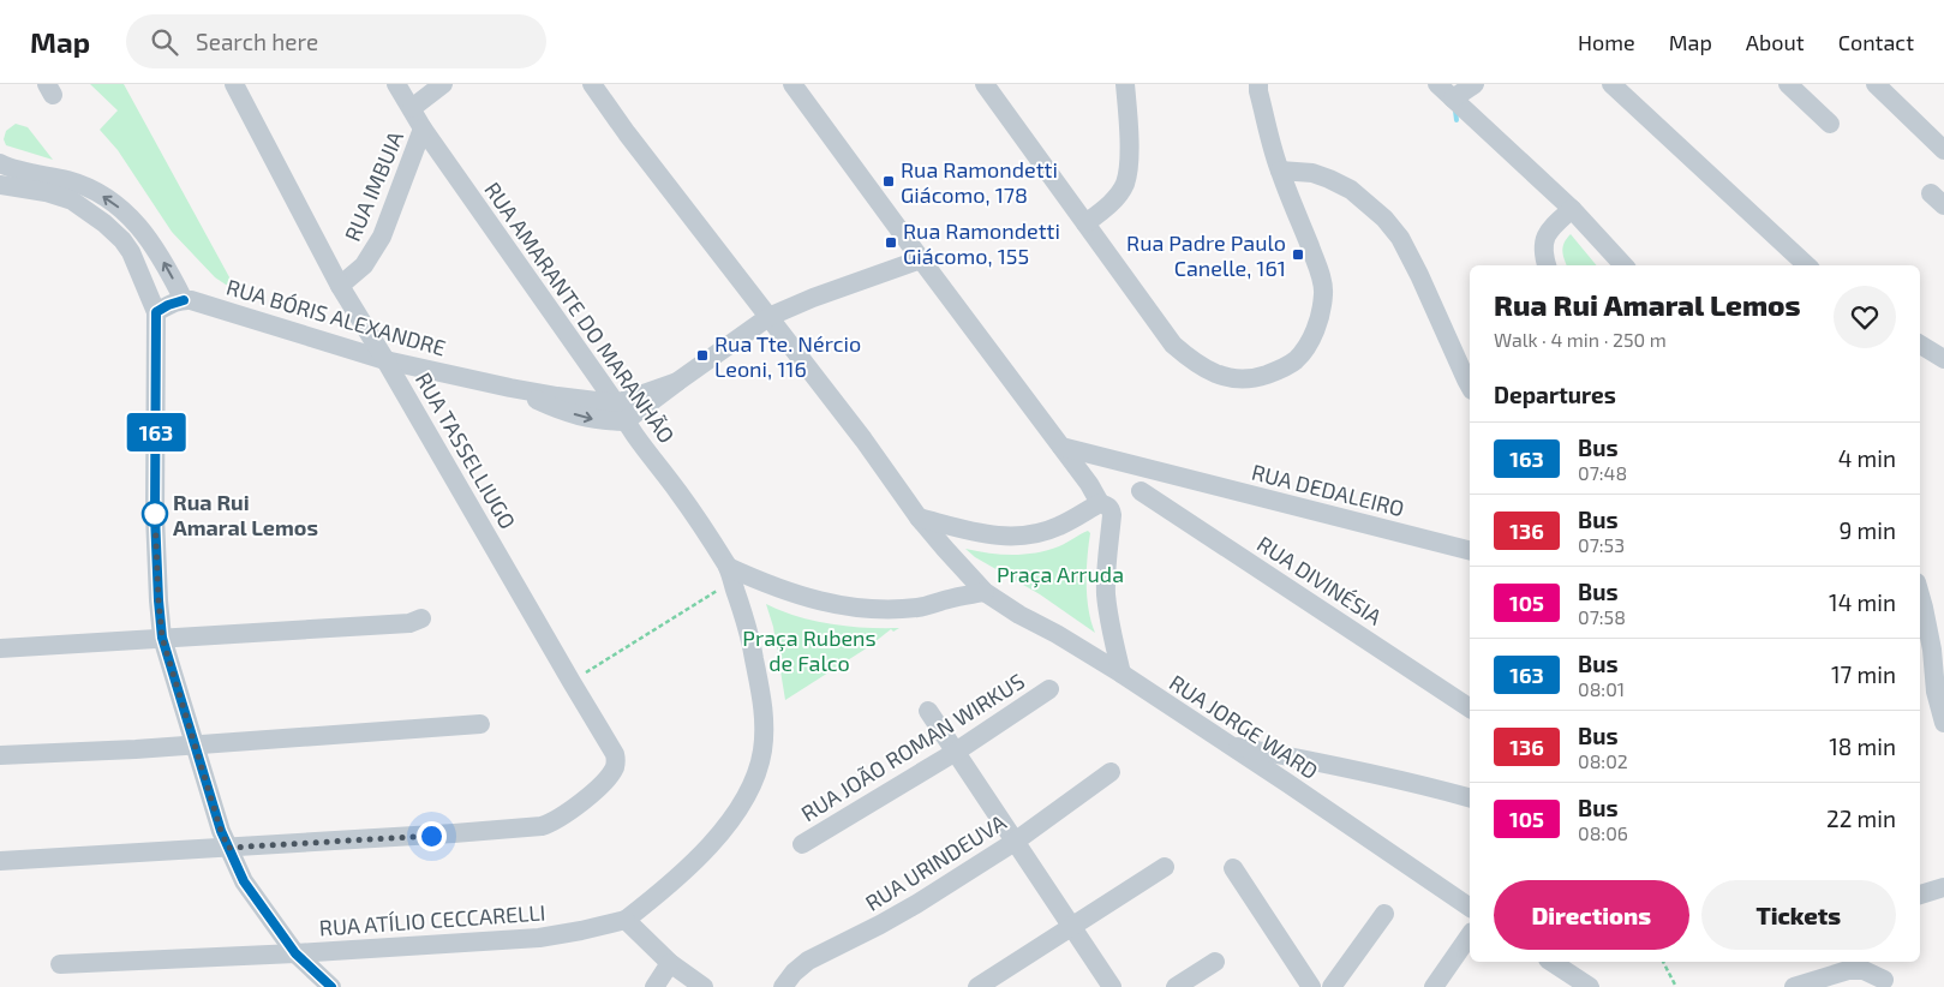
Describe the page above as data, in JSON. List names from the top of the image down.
{
  "streets": {
    "street": [
      "RUA IMBUIA",
      "RUA AMARANTE DO MARANHÃO",
      "RUA BÓRIS ALEXANDRE",
      "RUA TASSELLIUGO",
      "RUA DEDALEIRO",
      "RUA DIVINÉSIA",
      "RUA JORGE WARD",
      "RUA JOÃO ROMAN WIRKUS",
      "RUA URINDEUVA",
      "RUA ATÍLIO CECCARELLI"
    ]
  },
  "crossings": [
    ["RUA IMBUIA", "RUA AMARANTE DO MARANHÃO"],
    ["RUA IMBUIA", "RUA TASSELLIUGO"],
    ["RUA AMARANTE DO MARANHÃO", "RUA BÓRIS ALEXANDRE"],
    ["RUA AMARANTE DO MARANHÃO", "RUA ATÍLIO CECCARELLI"],
    ["RUA BÓRIS ALEXANDRE", "RUA TASSELLIUGO"]
  ],
  "parks": ["Praça Arruda", "Praça Rubens de Falco"],
  "places": {
    "transit": [
      "Rua Ramondetti Giácomo, 178",
      "Rua Ramondetti Giácomo, 155",
      "Rua Padre Paulo Canelle, 161",
      "Rua Tte. Nércio Leoni, 116"
    ],
    "other": ["Rua Rui Amaral Lemos"]
  },
  "lines": ["bus line 163"],
  "page": {
    "header": "Map",
    "search": "Search here",
    "nav": [
      "Home",
      "Map",
      "About",
      "Contact"
    ],
    "on_map": "163",
    "heading": [
      ["Rua Rui Amaral Lemos", "Walk · 4 min · 250 m"],
      "Departures"
    ],
    "list": [
      {
        "mark": "163",
        "name": "Bus",
        "note": "07:48",
        "value": "4 min"
      },
      {
        "mark": "136",
        "name": "Bus",
        "note": "07:53",
        "value": "9 min"
      },
      {
        "mark": "105",
        "name": "Bus",
        "note": "07:58",
        "value": "14 min"
      },
      {
        "mark": "163",
        "name": "Bus",
        "note": "08:01",
        "value": "17 min"
      },
      {
        "mark": "136",
        "name": "Bus",
        "note": "08:02",
        "value": "18 min"
      },
      {
        "mark": "105",
        "name": "Bus",
        "note": "08:06",
        "value": "22 min"
      }
    ],
    "buttons": ["Directions", "Tickets"]
  }
}
